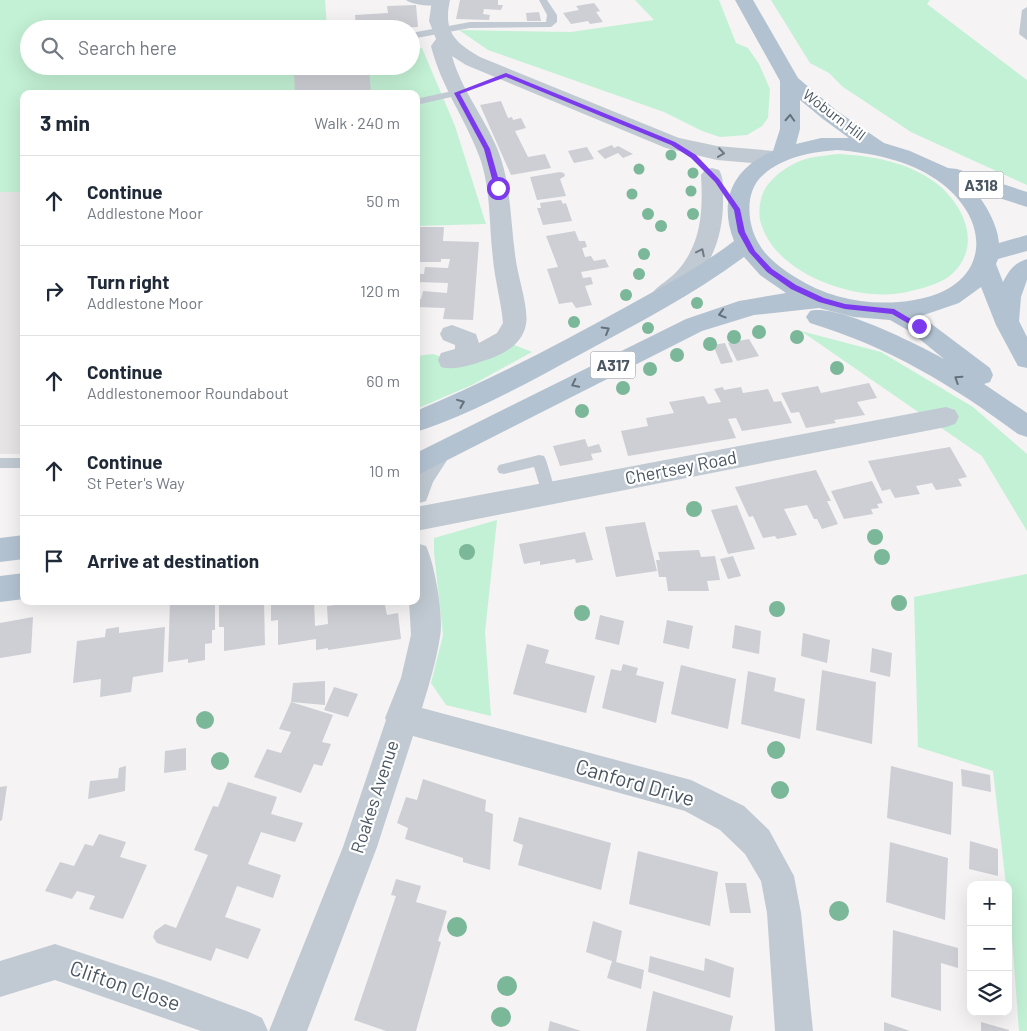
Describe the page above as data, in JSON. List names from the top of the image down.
{
  "streets": {
    "main road": ["Woburn Hill", "A318", "A317"],
    "street": [
      "Chertsey Road",
      "Canford Drive",
      "Roakes Avenue",
      "Clifton Close"
    ]
  },
  "crossings": [
    ["Canford Drive", "Roakes Avenue"]
  ],
  "page": {
    "search": "Search here",
    "heading": ["3 min", "Walk · 240 m"],
    "list": [
      ["Continue", "Addlestone Moor", "50 m"],
      ["Turn right", "Addlestone Moor", "120 m"],
      ["Continue", "Addlestonemoor Roundabout", "60 m"],
      ["Continue", "St Peter's Way", "10 m"],
      "Arrive at destination"
    ],
    "map_buttons": ["+", "−"]
  }
}
